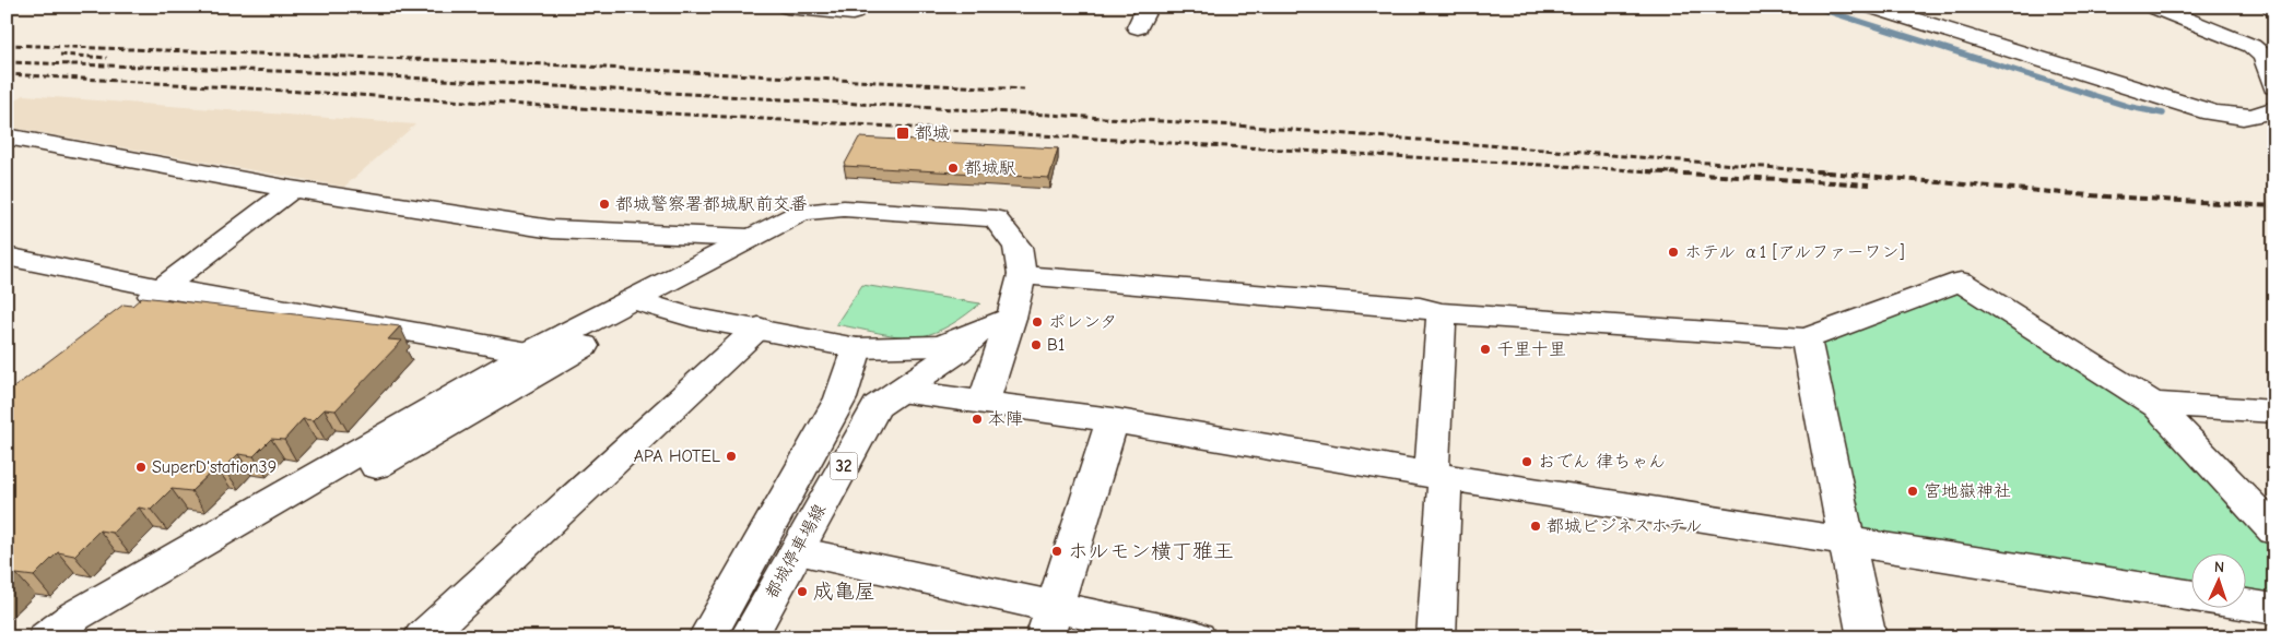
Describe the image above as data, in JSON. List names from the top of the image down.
{
  "streets": {
    "street": ["32", "都城停車場線"]
  },
  "places": {
    "transit": ["都城"],
    "other": [
      "都城駅",
      "都城警察署都城駅前交番",
      "ホテル α1 [アルファーワン]",
      "ポレンタ",
      "B1",
      "千里十里",
      "本陣",
      "APA HOTEL",
      "おでん 律ちゃん",
      "SuperD'station39",
      "宮地嶽神社",
      "都城ビジネスホテル",
      "ホルモン横丁雅王",
      "成亀屋"
    ]
  },
  "north": "top"
}
